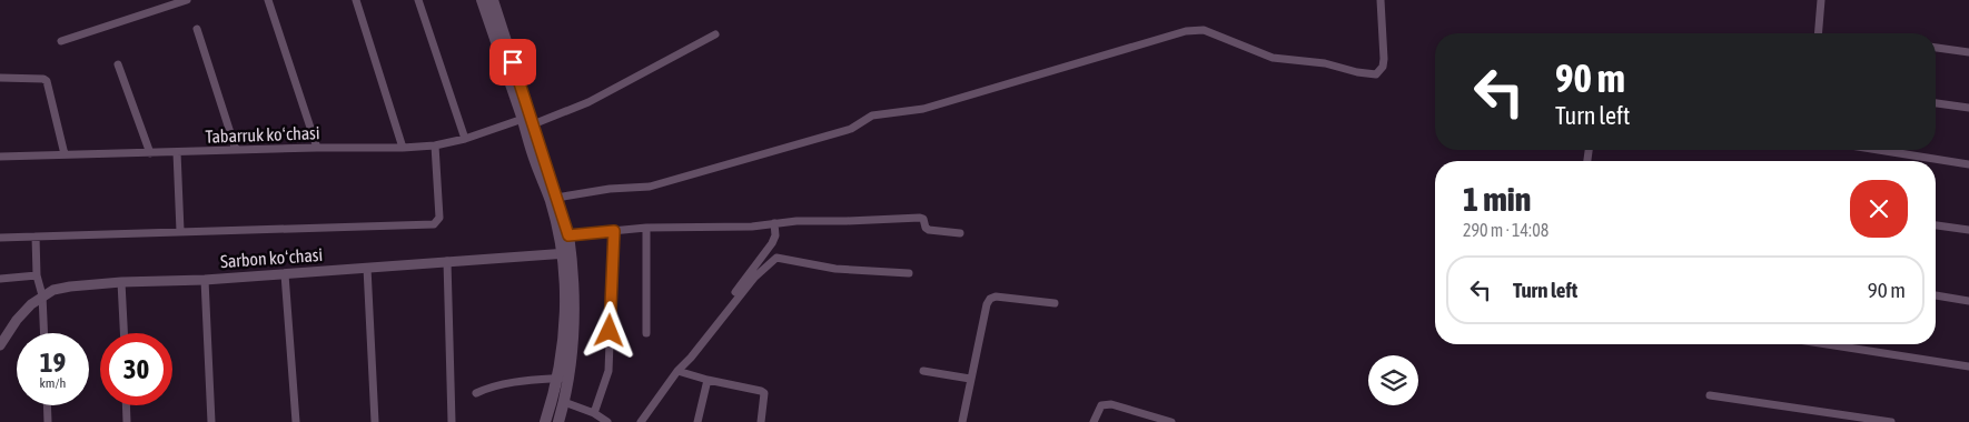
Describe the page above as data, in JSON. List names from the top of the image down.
{
  "streets": {
    "street": ["Tabarruk koʻchasi", "Sarbon koʻchasi"]
  },
  "page": {
    "turn": ["90 m", "Turn left"],
    "heading": ["1 min", "290 m · 14:08"],
    "list": [
      {
        "name": "Turn left",
        "value": "90 m"
      }
    ],
    "speed": "19 km/h",
    "limit": "30"
  }
}
